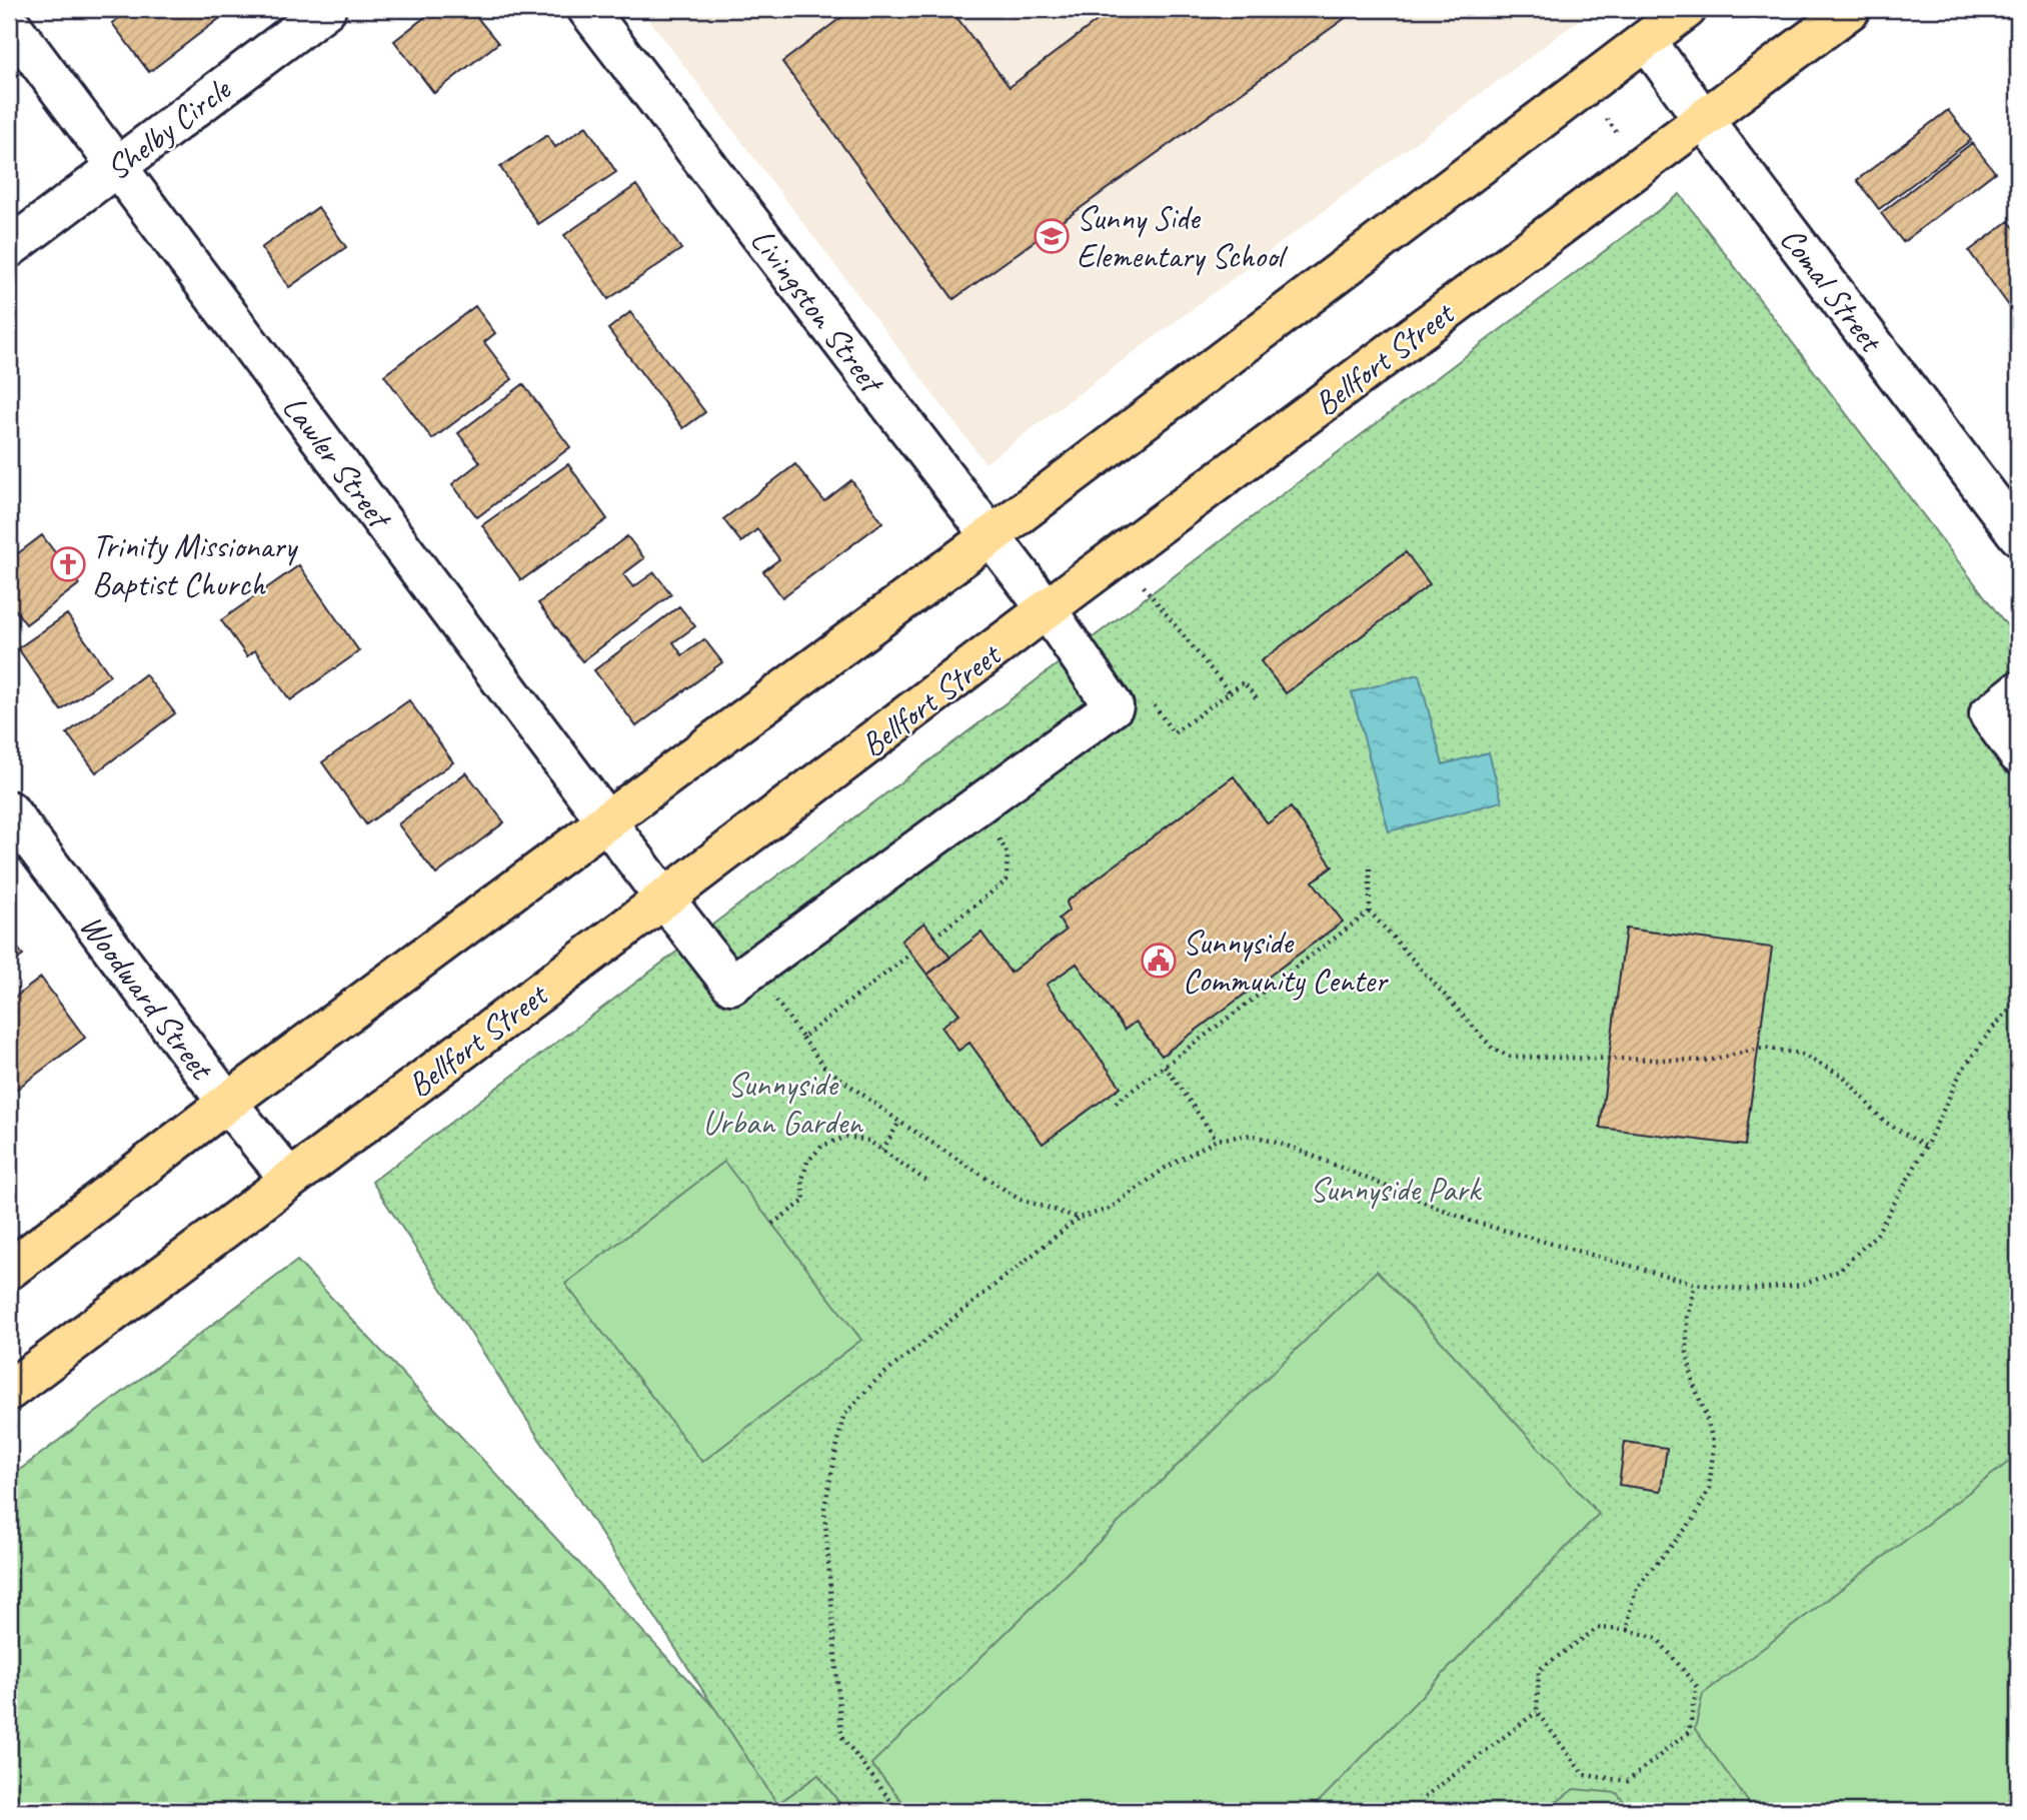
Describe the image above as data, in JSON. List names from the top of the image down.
{
  "streets": {
    "main road": ["Bellfort Street"],
    "street": [
      "Shelby Circle",
      "Comal Street",
      "Livingston Street",
      "Lawler Street",
      "Woodward Street"
    ]
  },
  "crossings": [
    ["Shelby Circle", "Lawler Street"],
    ["Comal Street", "Bellfort Street"],
    ["Livingston Street", "Bellfort Street"],
    ["Bellfort Street", "Lawler Street"],
    ["Bellfort Street", "Woodward Street"]
  ],
  "parks": ["Sunnyside Urban Garden", "Sunnyside Park"],
  "places": {
    "school or university": ["Sunny Side Elementary School"],
    "church": ["Trinity Missionary Baptist Church"],
    "public building": ["Sunnyside Community Center"]
  }
}
